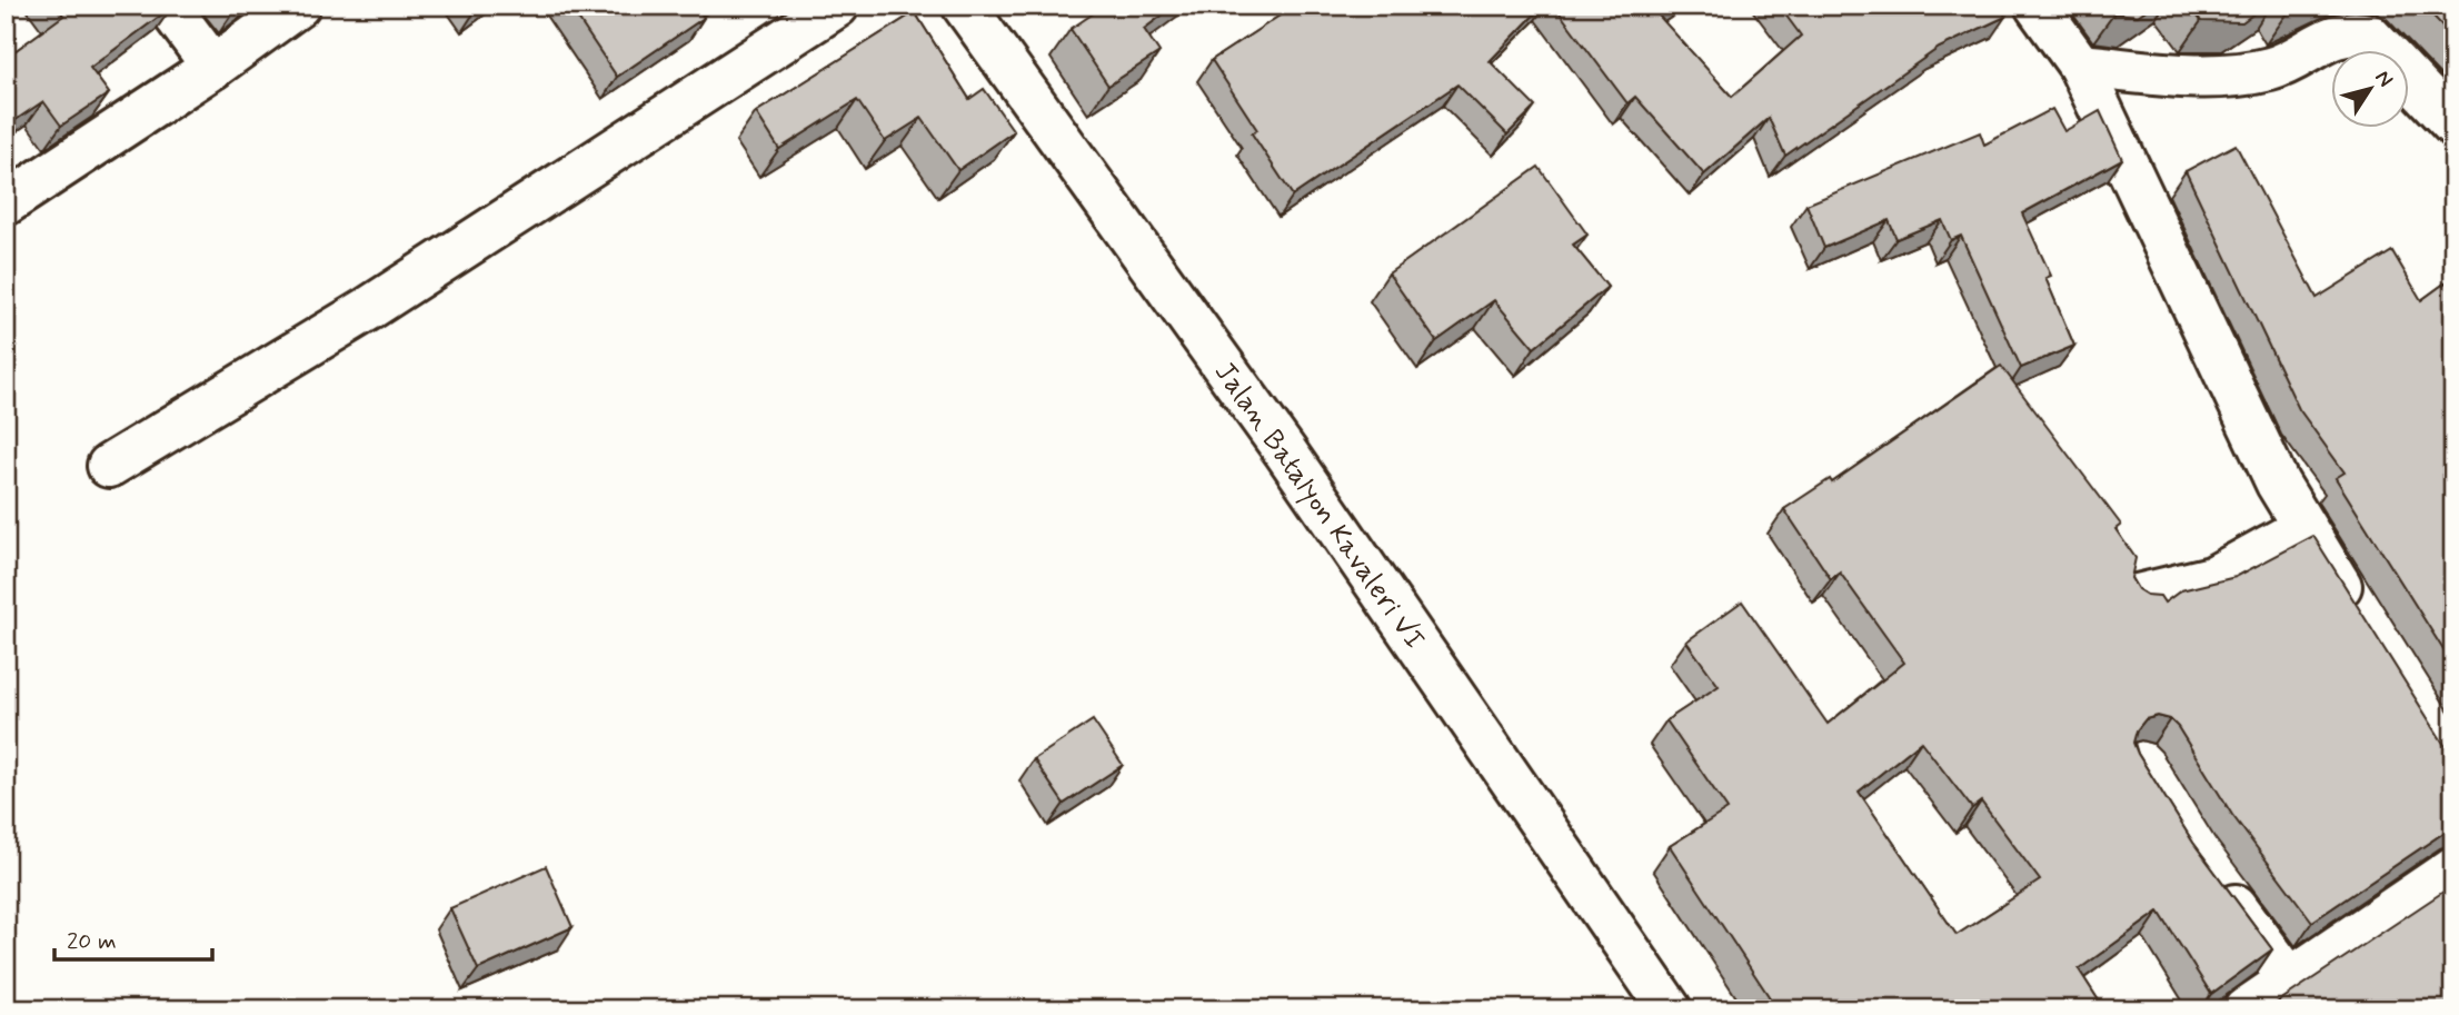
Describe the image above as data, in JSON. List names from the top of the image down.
{
  "streets": {
    "street": ["Jalan Batalyon Kavaleri VI"]
  },
  "scale_bar": "20 m",
  "north": "top right"
}
